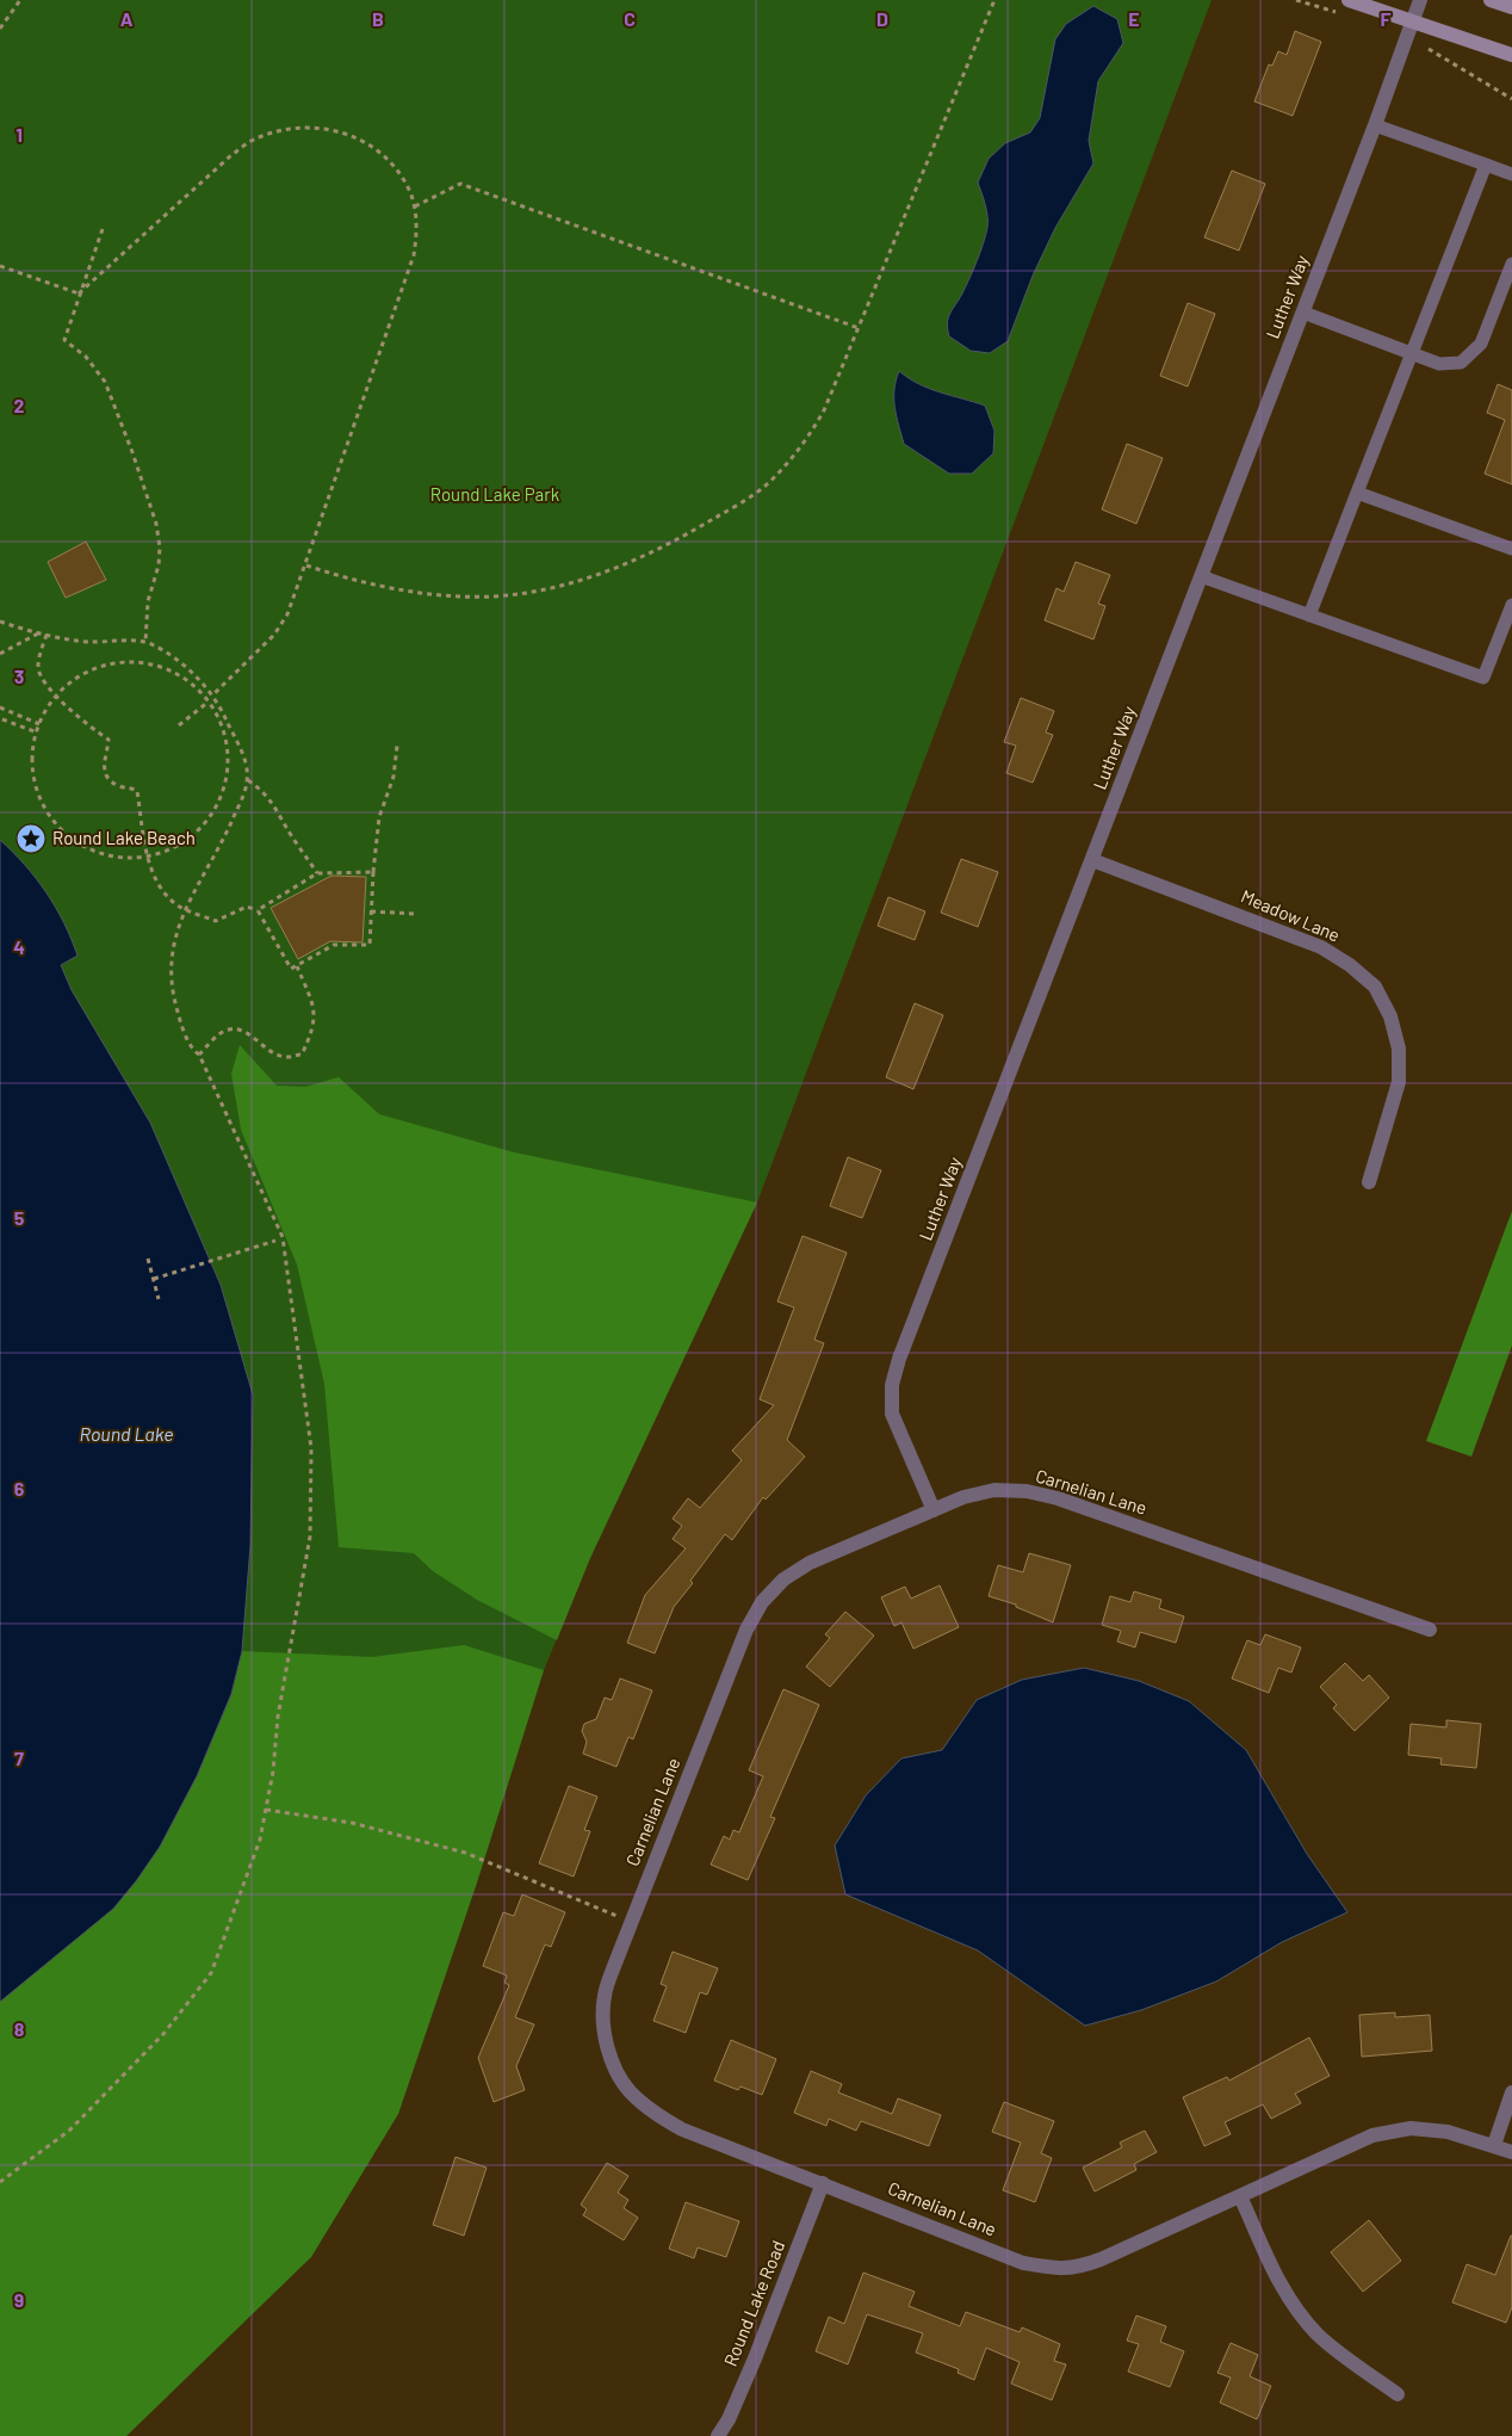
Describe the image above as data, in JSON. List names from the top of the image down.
{
  "streets": {
    "street": [
      "Luther Way",
      "Meadow Lane",
      "Carnelian Lane",
      "Round Lake Road"
    ]
  },
  "crossings": [
    ["Luther Way", "Meadow Lane"],
    ["Luther Way", "Carnelian Lane"],
    ["Carnelian Lane", "Round Lake Road"]
  ],
  "water": ["Round Lake"],
  "parks": ["Round Lake Park"],
  "places": {
    "place": ["Round Lake Beach"]
  },
  "grid": {
    "columns": [
      "A",
      "B",
      "C",
      "D",
      "E",
      "F"
    ],
    "rows": [
      "1",
      "2",
      "3",
      "4",
      "5",
      "6",
      "7",
      "8",
      "9"
    ]
  }
}
